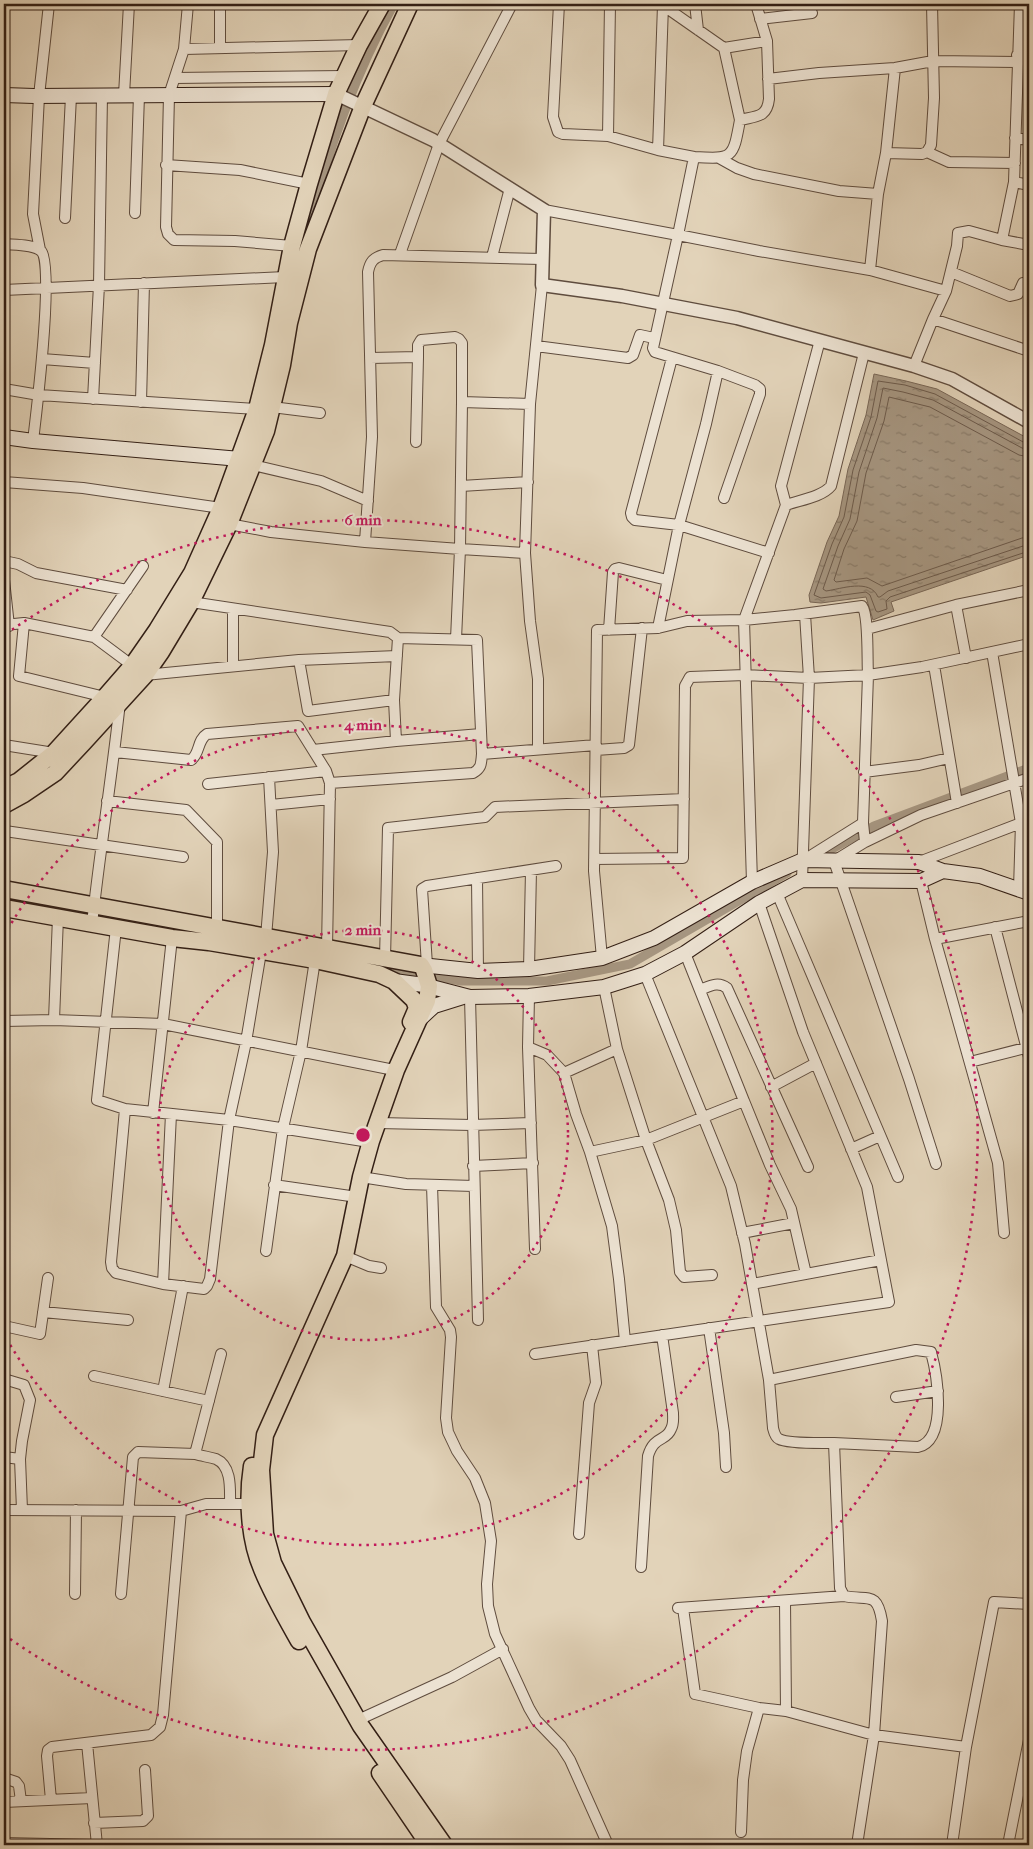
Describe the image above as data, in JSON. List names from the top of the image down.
{
  "rings": ["6 min", "4 min", "2 min"]
}
